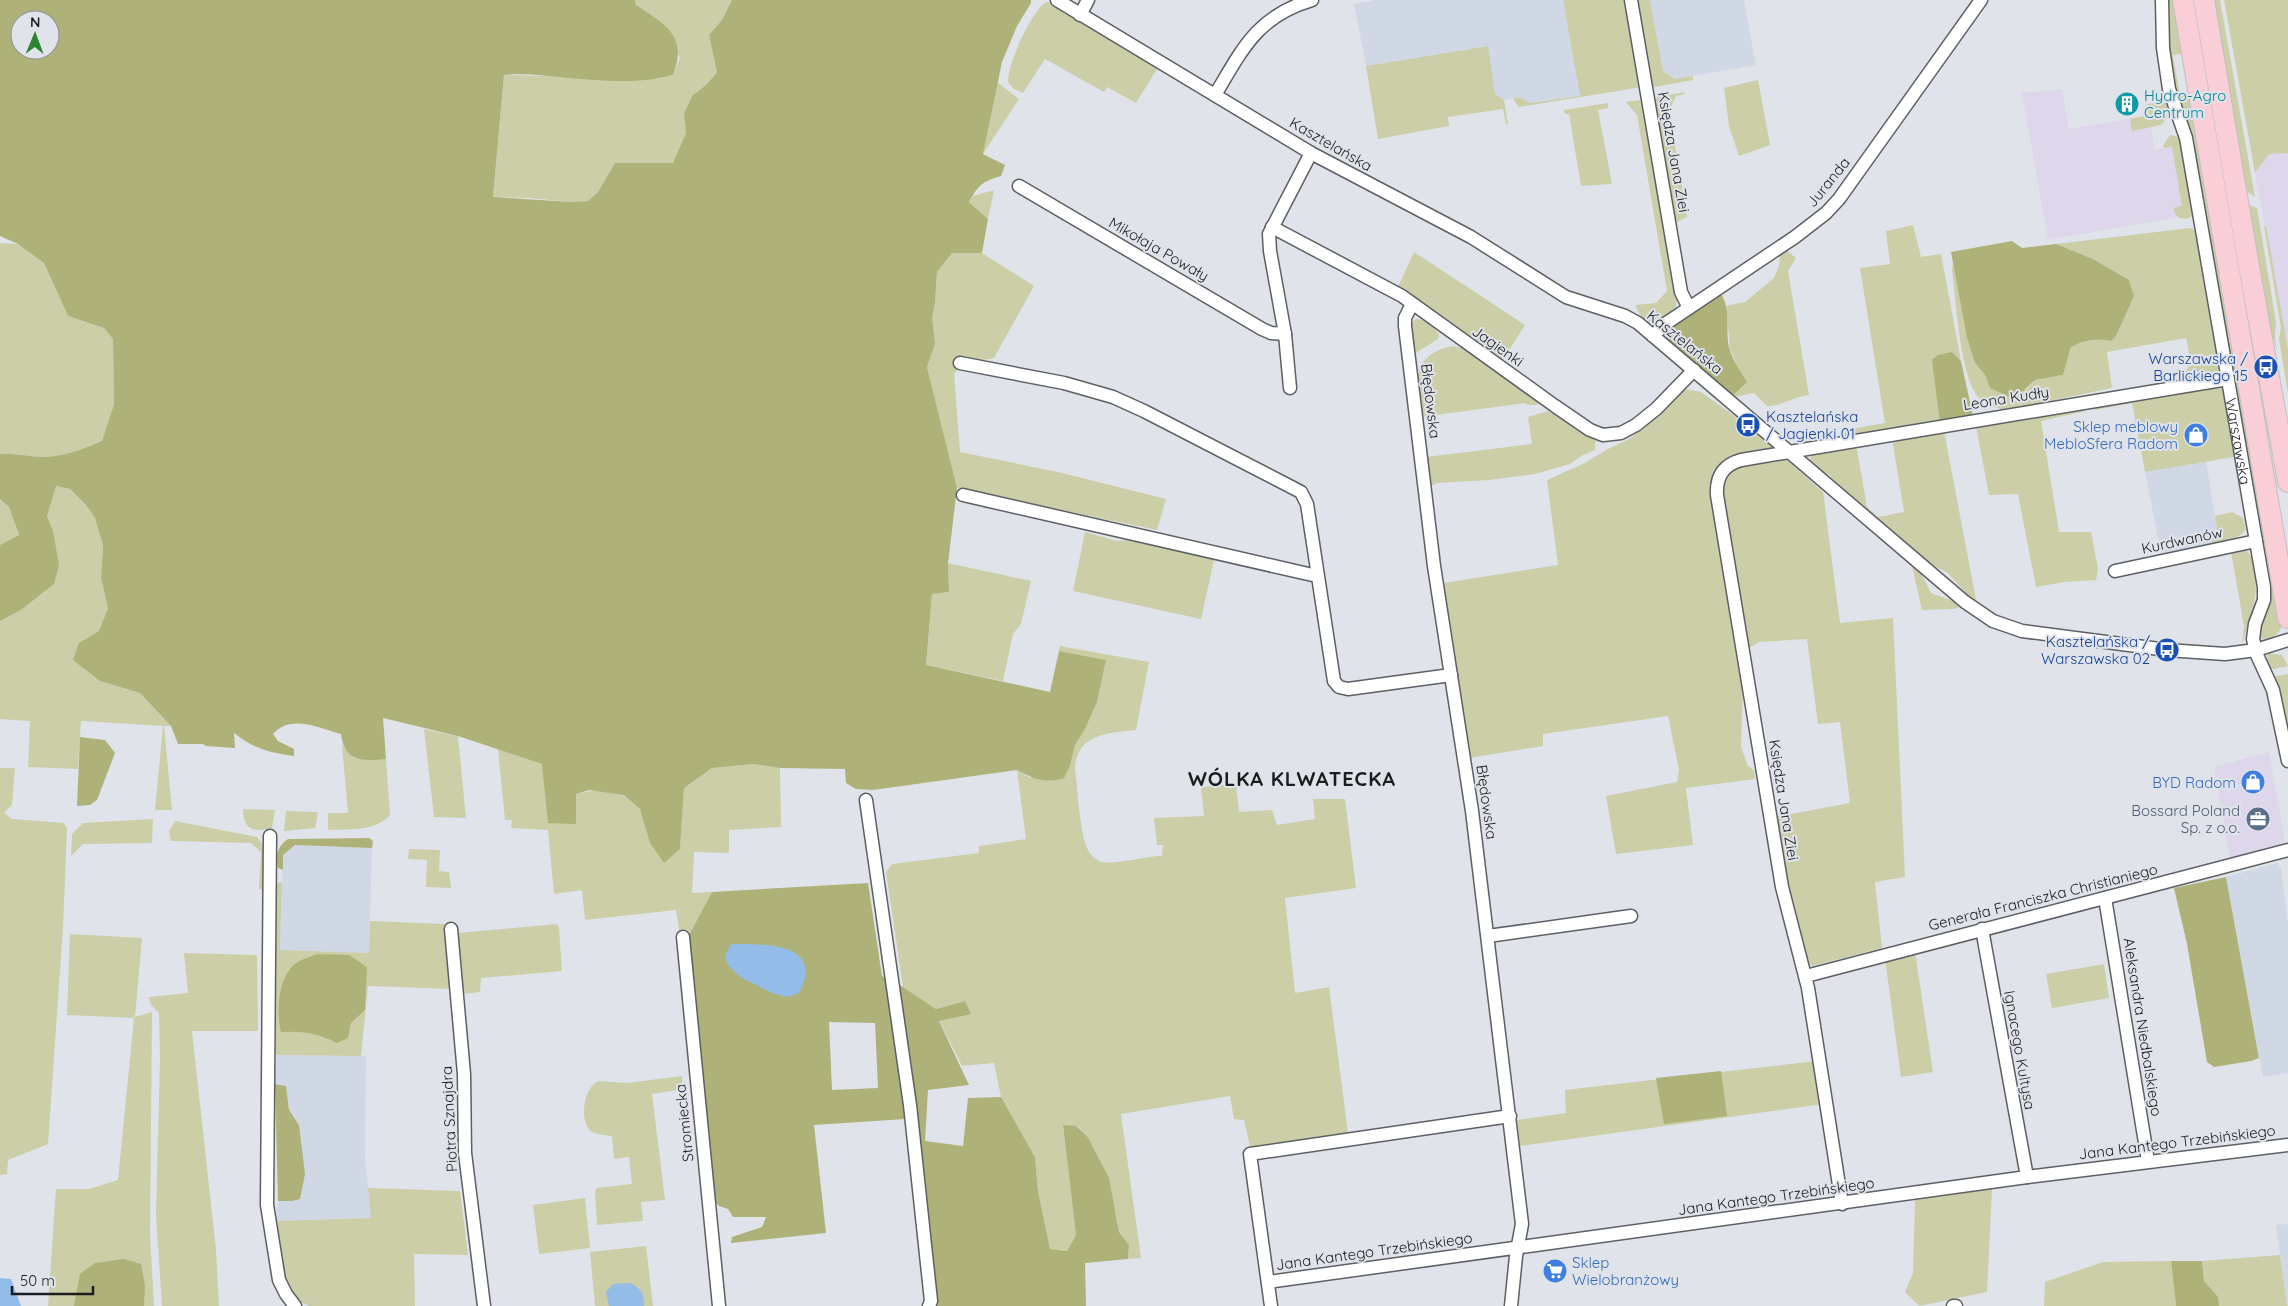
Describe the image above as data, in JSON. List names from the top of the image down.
{
  "streets": {
    "main road": ["Warszawska"],
    "street": [
      "Kasztelańska",
      "Księdza Jana Ziei",
      "Juranda",
      "Mikołaja Powały",
      "Jagienki",
      "Leona Kudły",
      "Błędowska",
      "Kurdwanów",
      "Generała Franciszka Christianiego",
      "Aleksandra Niedbalskiego",
      "Ignacego Kultysa",
      "Piotra Sznajdra",
      "Stromiecka",
      "Jana Kantego Trzebińskiego"
    ]
  },
  "crossings": [
    ["Kasztelańska", "Księdza Jana Ziei"],
    ["Kasztelańska", "Juranda"],
    ["Kasztelańska", "Jagienki"],
    ["Kasztelańska", "Leona Kudły"],
    ["Kasztelańska", "Warszawska"],
    ["Księdza Jana Ziei", "Juranda"],
    ["Księdza Jana Ziei", "Leona Kudły"],
    ["Księdza Jana Ziei", "Generała Franciszka Christianiego"],
    ["Księdza Jana Ziei", "Jana Kantego Trzebińskiego"],
    ["Jagienki", "Błędowska"],
    ["Leona Kudły", "Warszawska"],
    ["Błędowska", "Jana Kantego Trzebińskiego"],
    ["Warszawska", "Kurdwanów"],
    ["Generała Franciszka Christianiego", "Aleksandra Niedbalskiego"],
    ["Generała Franciszka Christianiego", "Ignacego Kultysa"],
    ["Aleksandra Niedbalskiego", "Jana Kantego Trzebińskiego"],
    ["Ignacego Kultysa", "Jana Kantego Trzebińskiego"]
  ],
  "districts": ["WÓLKA KLWATECKA"],
  "places": {
    "building": ["Hydro-Agro Centrum"],
    "bus stop": ["Warszawska / Barlickiego 15", "Kasztelańska / Jagienki 01", "Kasztelańska / Warszawska 02"],
    "shop": ["Sklep meblowy MebloSfera Radom", "BYD Radom"],
    "office": ["Bossard Poland Sp. z o.o."],
    "supermarket": ["Sklep Wielobranżowy"]
  },
  "scale_bar": "50 m",
  "north": "top"
}
